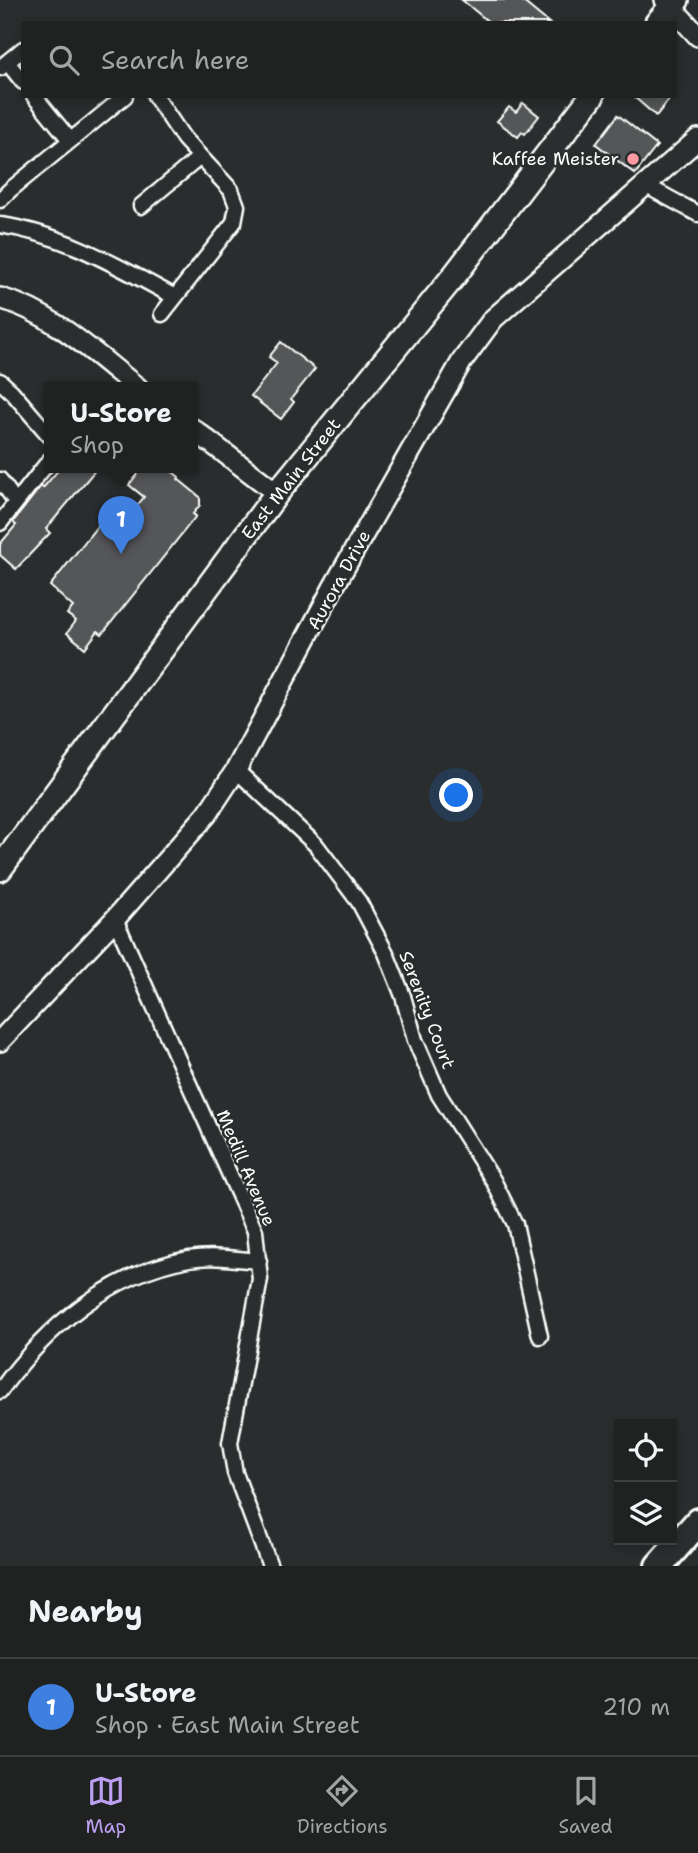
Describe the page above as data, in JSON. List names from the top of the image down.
{
  "streets": {
    "main road": ["East Main Street"],
    "street": ["Aurora Drive", "Serenity Court", "Medill Avenue"]
  },
  "crossings": [
    ["Aurora Drive", "Serenity Court"],
    ["Aurora Drive", "Medill Avenue"]
  ],
  "places": ["Kaffee Meister"],
  "page": {
    "search": "Search here",
    "popup": ["U-Store", "Shop"],
    "pins": "1",
    "heading": "Nearby",
    "list": [
      {
        "mark": "1",
        "name": "U-Store",
        "note": "Shop · East Main Street",
        "value": "210 m"
      }
    ],
    "nav": ["Map", "Directions", "Saved"]
  }
}
